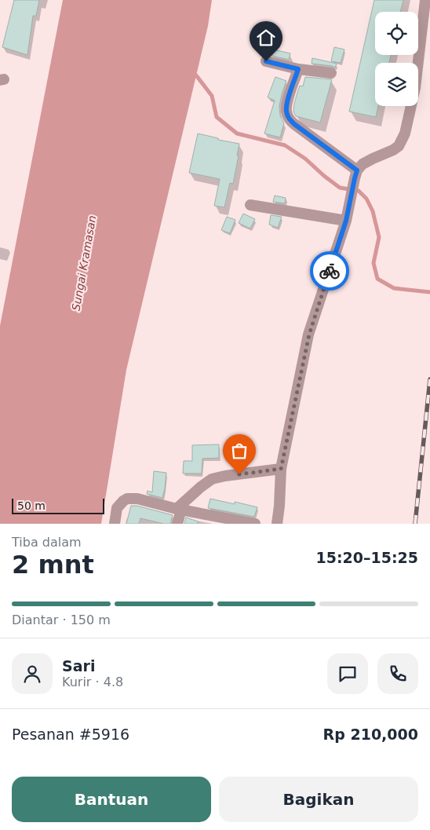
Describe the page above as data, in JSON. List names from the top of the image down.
{
  "water": ["Sungai Kramasan"],
  "scale_bar": "50 m",
  "page": {
    "scale": "50 m",
    "heading": ["2 mnt", "Tiba dalam", "15:20–15:25"],
    "panel": [
      "Sari",
      "Kurir · 4.8",
      "Pesanan #5916",
      "Rp 210,000"
    ],
    "bar": "Diantar · 150 m",
    "buttons": ["Bantuan", "Bagikan"]
  }
}
